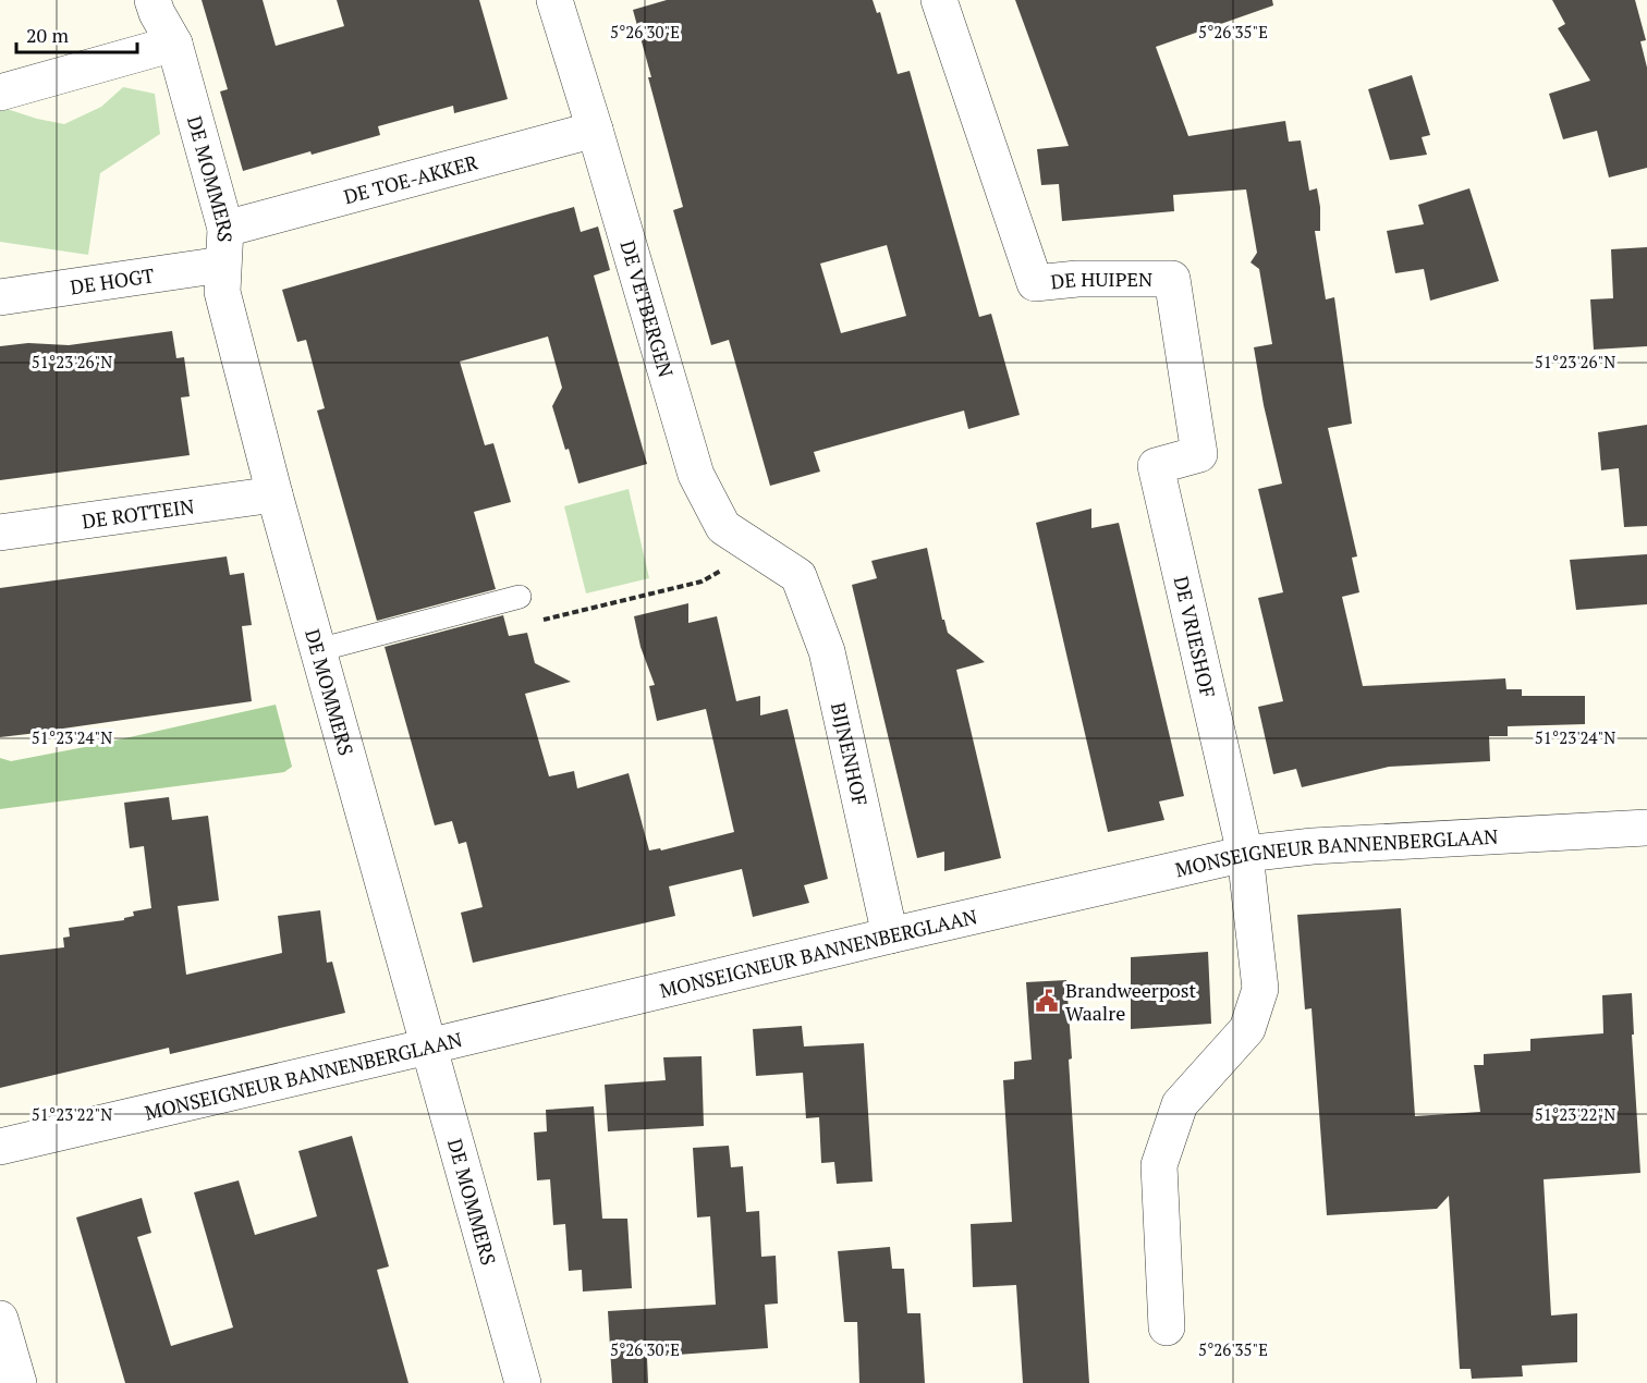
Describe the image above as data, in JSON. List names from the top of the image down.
{
  "streets": {
    "street": [
      "DE MOMMERS",
      "DE TOE-AKKER",
      "DE HOGT",
      "DE HUIPEN",
      "DE VETBERGEN",
      "DE ROTTEIN",
      "DE VRIESHOF",
      "BIJNENHOF",
      "MONSEIGNEUR BANNENBERGLAAN"
    ]
  },
  "crossings": [
    ["DE MOMMERS", "DE TOE-AKKER"],
    ["DE MOMMERS", "DE HOGT"],
    ["DE MOMMERS", "DE ROTTEIN"],
    ["DE MOMMERS", "MONSEIGNEUR BANNENBERGLAAN"],
    ["DE TOE-AKKER", "DE VETBERGEN"],
    ["DE HUIPEN", "DE VRIESHOF"],
    ["DE VETBERGEN", "BIJNENHOF"],
    ["DE VRIESHOF", "MONSEIGNEUR BANNENBERGLAAN"],
    ["BIJNENHOF", "MONSEIGNEUR BANNENBERGLAAN"]
  ],
  "places": {
    "public building": ["Brandweerpost Waalre"]
  },
  "scale_bar": "20 m",
  "coordinates": [
    "5°26'30\"E",
    "5°26'35\"E",
    "51°23'26\"N",
    "51°23'24\"N",
    "51°23'22\"N"
  ]
}
